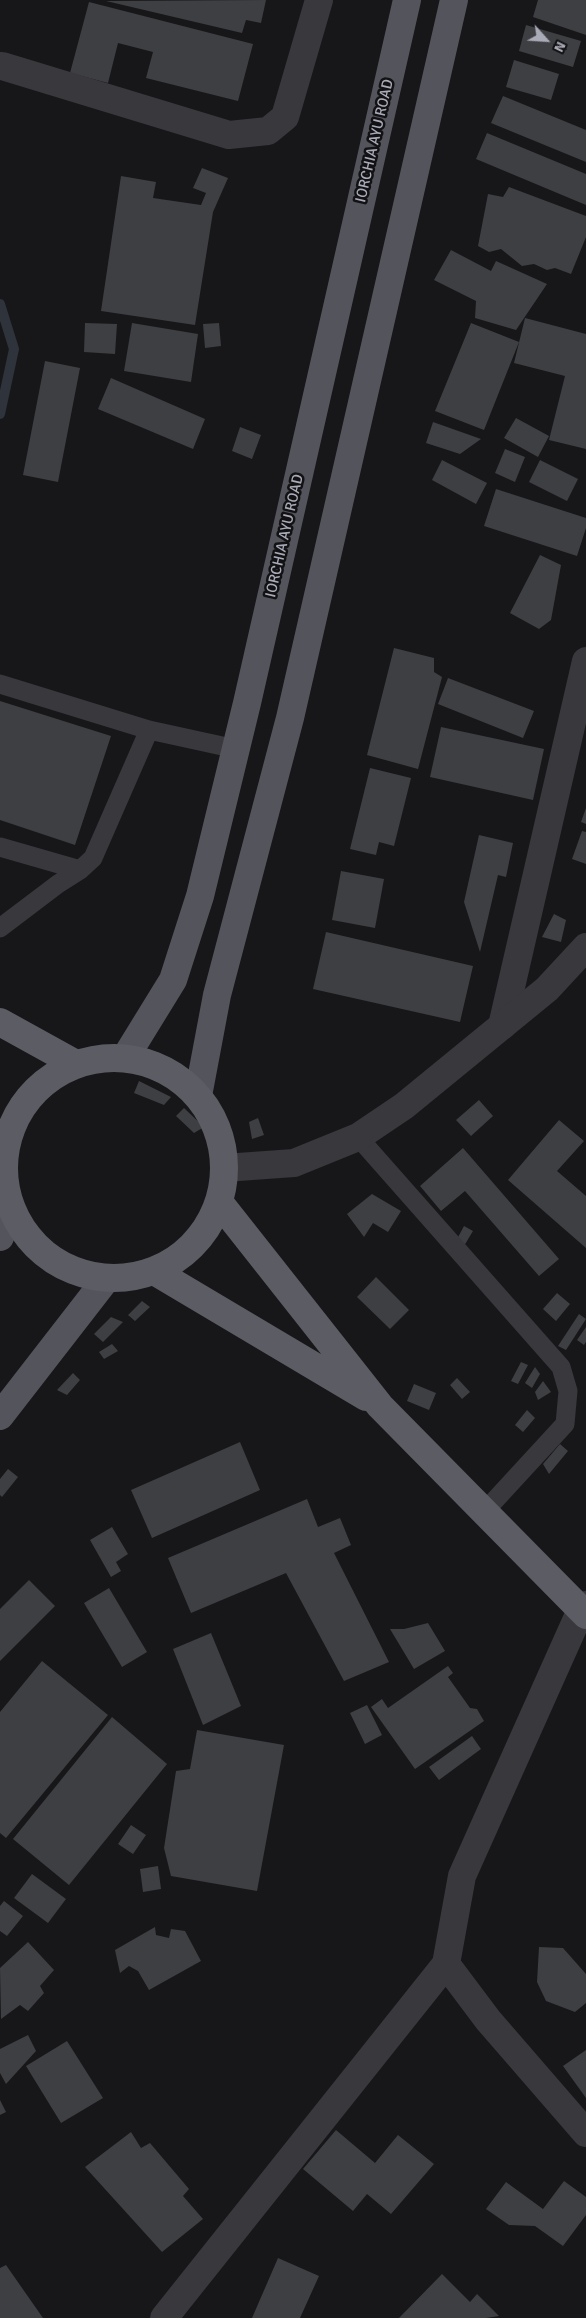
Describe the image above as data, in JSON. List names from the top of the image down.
{
  "streets": {
    "main road": ["IORCHIA AYU ROAD"]
  },
  "north": "bottom right"
}
